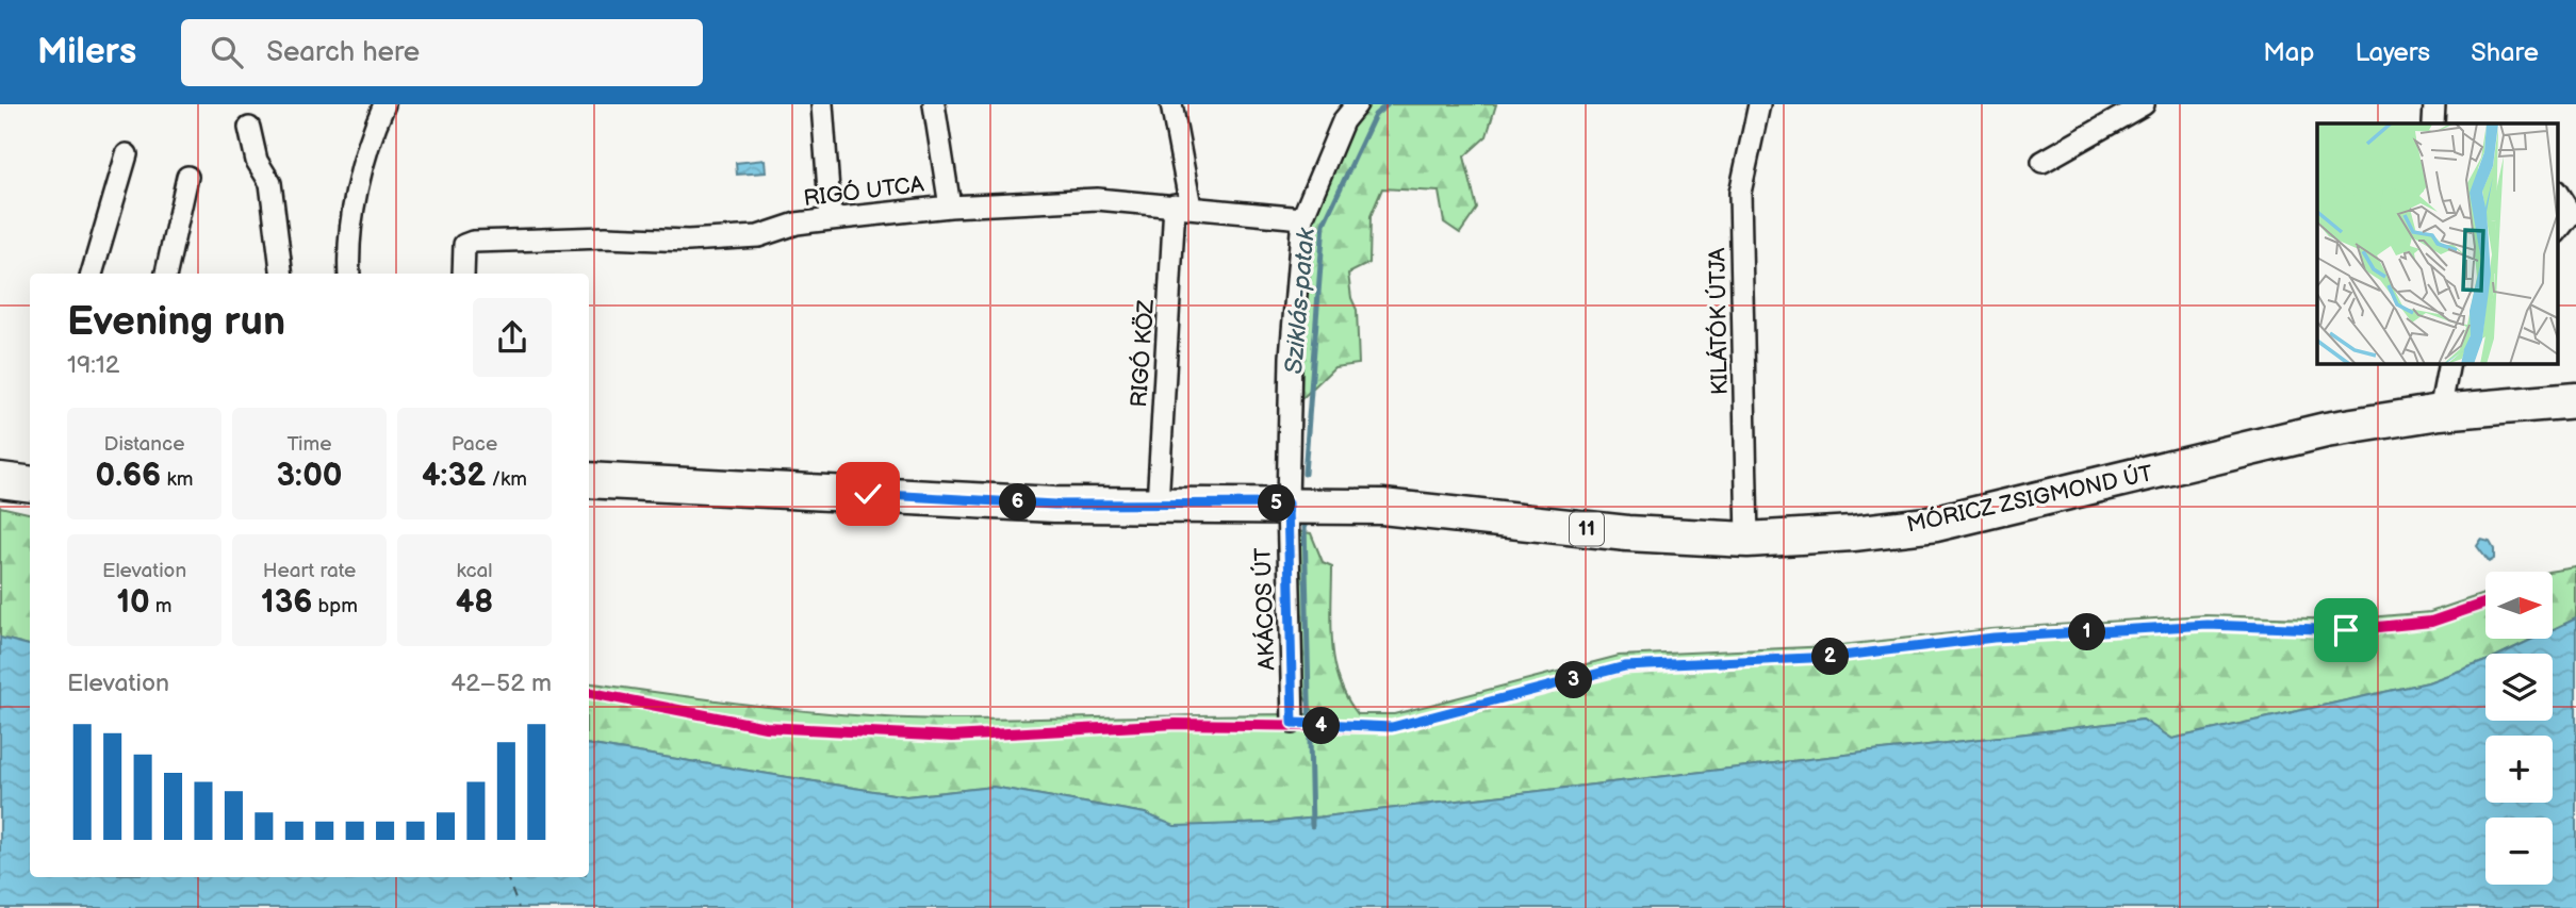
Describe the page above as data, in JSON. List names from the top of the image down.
{
  "streets": {
    "main road": ["MÓRICZ ZSIGMOND ÚT", "11"],
    "street": [
      "RIGÓ UTCA",
      "KILÁTÓK ÚTJA",
      "RIGÓ KÖZ",
      "AKÁCOS ÚT"
    ]
  },
  "crossings": [
    ["RIGÓ UTCA", "RIGÓ KÖZ"],
    ["RIGÓ UTCA", "AKÁCOS ÚT"],
    ["KILÁTÓK ÚTJA", "MÓRICZ ZSIGMOND ÚT"],
    ["RIGÓ KÖZ", "MÓRICZ ZSIGMOND ÚT"],
    ["MÓRICZ ZSIGMOND ÚT", "AKÁCOS ÚT"]
  ],
  "water": ["Sziklás-patak"],
  "north": "right",
  "page": {
    "header": "Milers",
    "search": "Search here",
    "nav": ["Map", "Layers", "Share"],
    "heading": ["Evening run", "19:12"],
    "stats": [
      ["Distance", "0.66 km"],
      ["Time", "3:00"],
      ["Pace", "4:32 /km"],
      ["Elevation", "10 m"],
      ["Heart rate", "136 bpm"],
      ["kcal", "48"]
    ],
    "pins": [
      "6",
      "5",
      "1",
      "2",
      "3",
      "4"
    ],
    "map_buttons": ["+", "−"],
    "chart": ["Elevation", "42–52 m"]
  }
}
